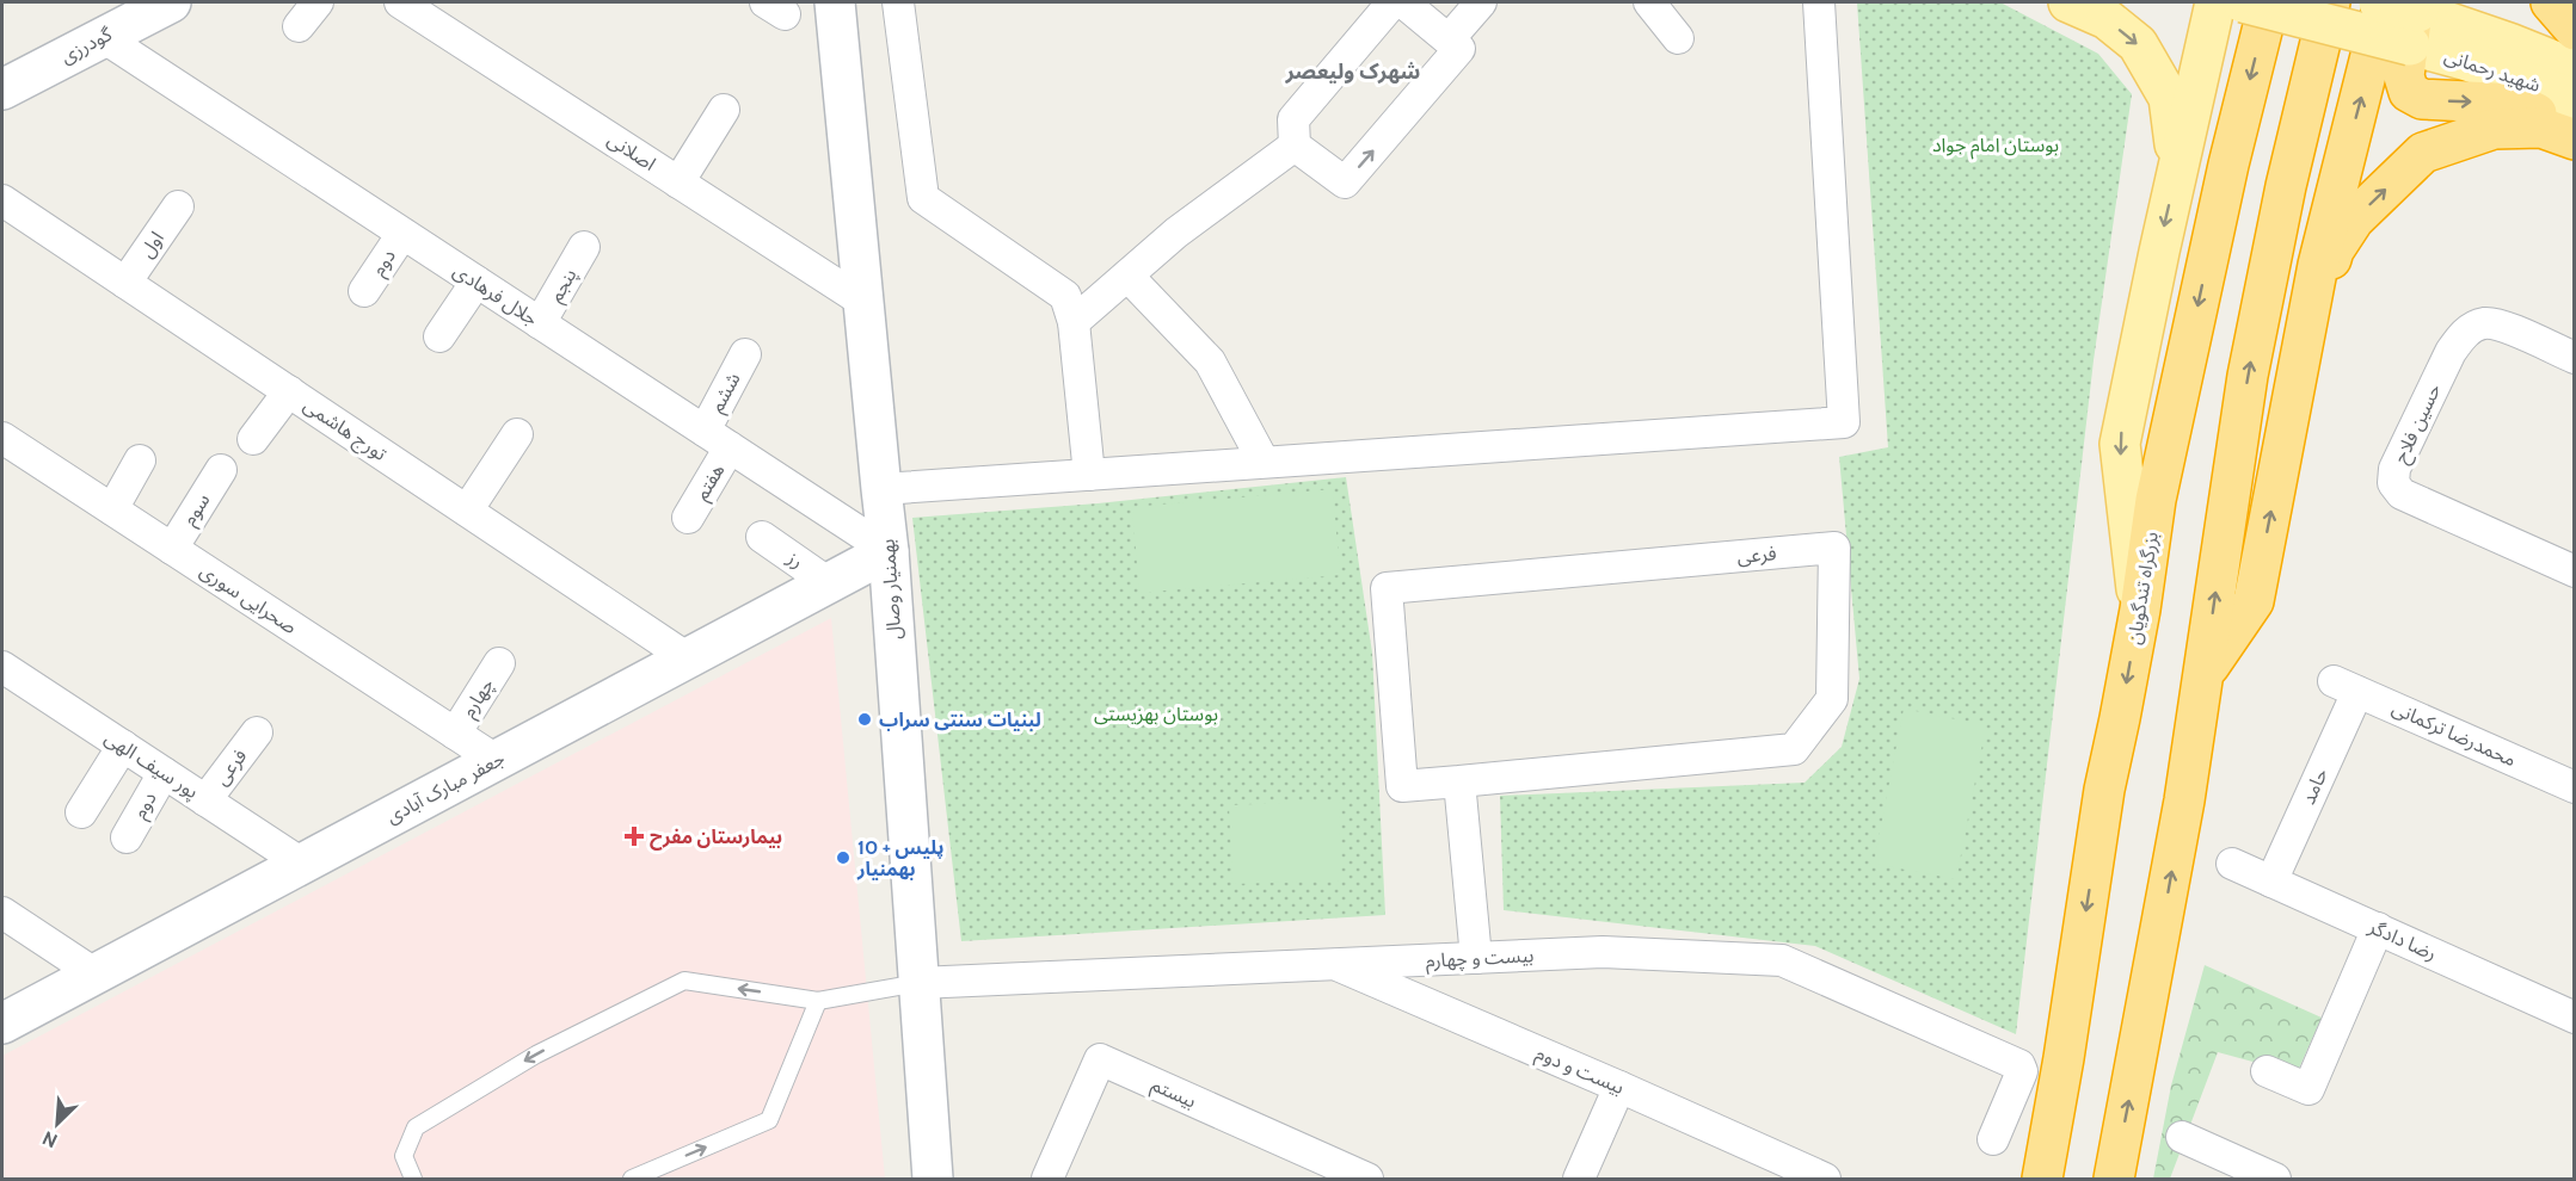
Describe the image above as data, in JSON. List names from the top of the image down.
{
  "streets": {
    "highway": ["بزرگراه تندگویان"],
    "main road": ["شهید رحمانی"],
    "street": [
      "گودرزی",
      "اصلانی",
      "اول",
      "دوم",
      "پنجم",
      "جلال فرهادی",
      "ششم",
      "حسین فلاح",
      "تورج هاشمی",
      "هفتم",
      "سوم",
      "فرعی",
      "رز",
      "بهمنیار وصال",
      "صحرایی سوری",
      "چهارم",
      "محمدرضا ترکمانی",
      "پور سیف الهی",
      "حامد",
      "جعفر مبارک آبادی",
      "رضا دادگر",
      "بیست و چهارم",
      "بیست و دوم",
      "بیستم"
    ]
  },
  "crossings": [
    ["گودرزی", "جلال فرهادی"],
    ["اصلانی", "بهمنیار وصال"],
    ["اول", "تورج هاشمی"],
    ["دوم", "جلال فرهادی"],
    ["دوم", "پور سیف الهی"],
    ["پنجم", "جلال فرهادی"],
    ["جلال فرهادی", "ششم"],
    ["جلال فرهادی", "هفتم"],
    ["جلال فرهادی", "بهمنیار وصال"],
    ["جلال فرهادی", "جعفر مبارک آبادی"],
    ["تورج هاشمی", "جعفر مبارک آبادی"],
    ["سوم", "صحرایی سوری"],
    ["فرعی", "پور سیف الهی"],
    ["رز", "جعفر مبارک آبادی"],
    ["بهمنیار وصال", "جعفر مبارک آبادی"],
    ["بهمنیار وصال", "بیست و چهارم"],
    ["صحرایی سوری", "چهارم"],
    ["صحرایی سوری", "جعفر مبارک آبادی"],
    ["محمدرضا ترکمانی", "حامد"],
    ["پور سیف الهی", "جعفر مبارک آبادی"],
    ["حامد", "رضا دادگر"],
    ["بیست و چهارم", "بیست و دوم"]
  ],
  "districts": ["شهرک ولیعصر"],
  "parks": ["بوستان امام جواد", "بوستان بهزیستی"],
  "places": {
    "other": ["لبنیات سنتی سراب", "پلیس + 10 بهمنیار"],
    "health": ["بیمارستان مفرح"]
  },
  "north": "bottom left"
}
